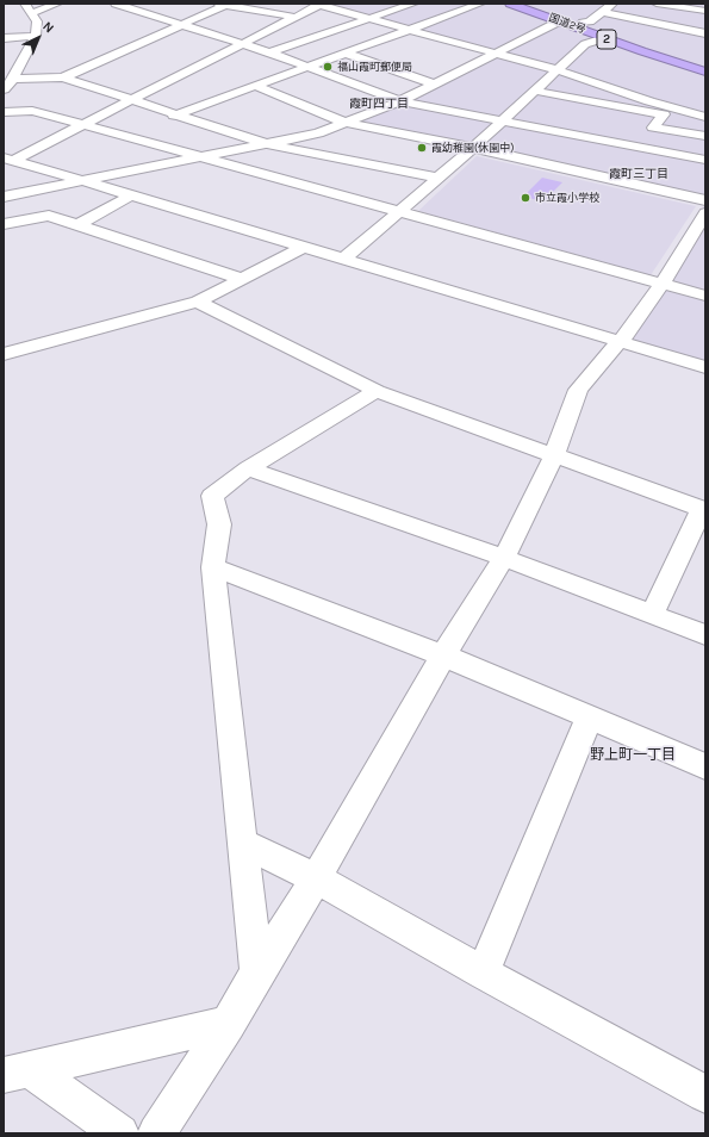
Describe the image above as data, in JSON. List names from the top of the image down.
{
  "streets": {
    "highway": ["国道2号", "2"]
  },
  "districts": ["霞町四丁目", "霞町三丁目", "野上町一丁目"],
  "places": ["福山霞町郵便局", "霞幼稚園(休園中)", "市立霞小学校"],
  "north": "top right"
}
